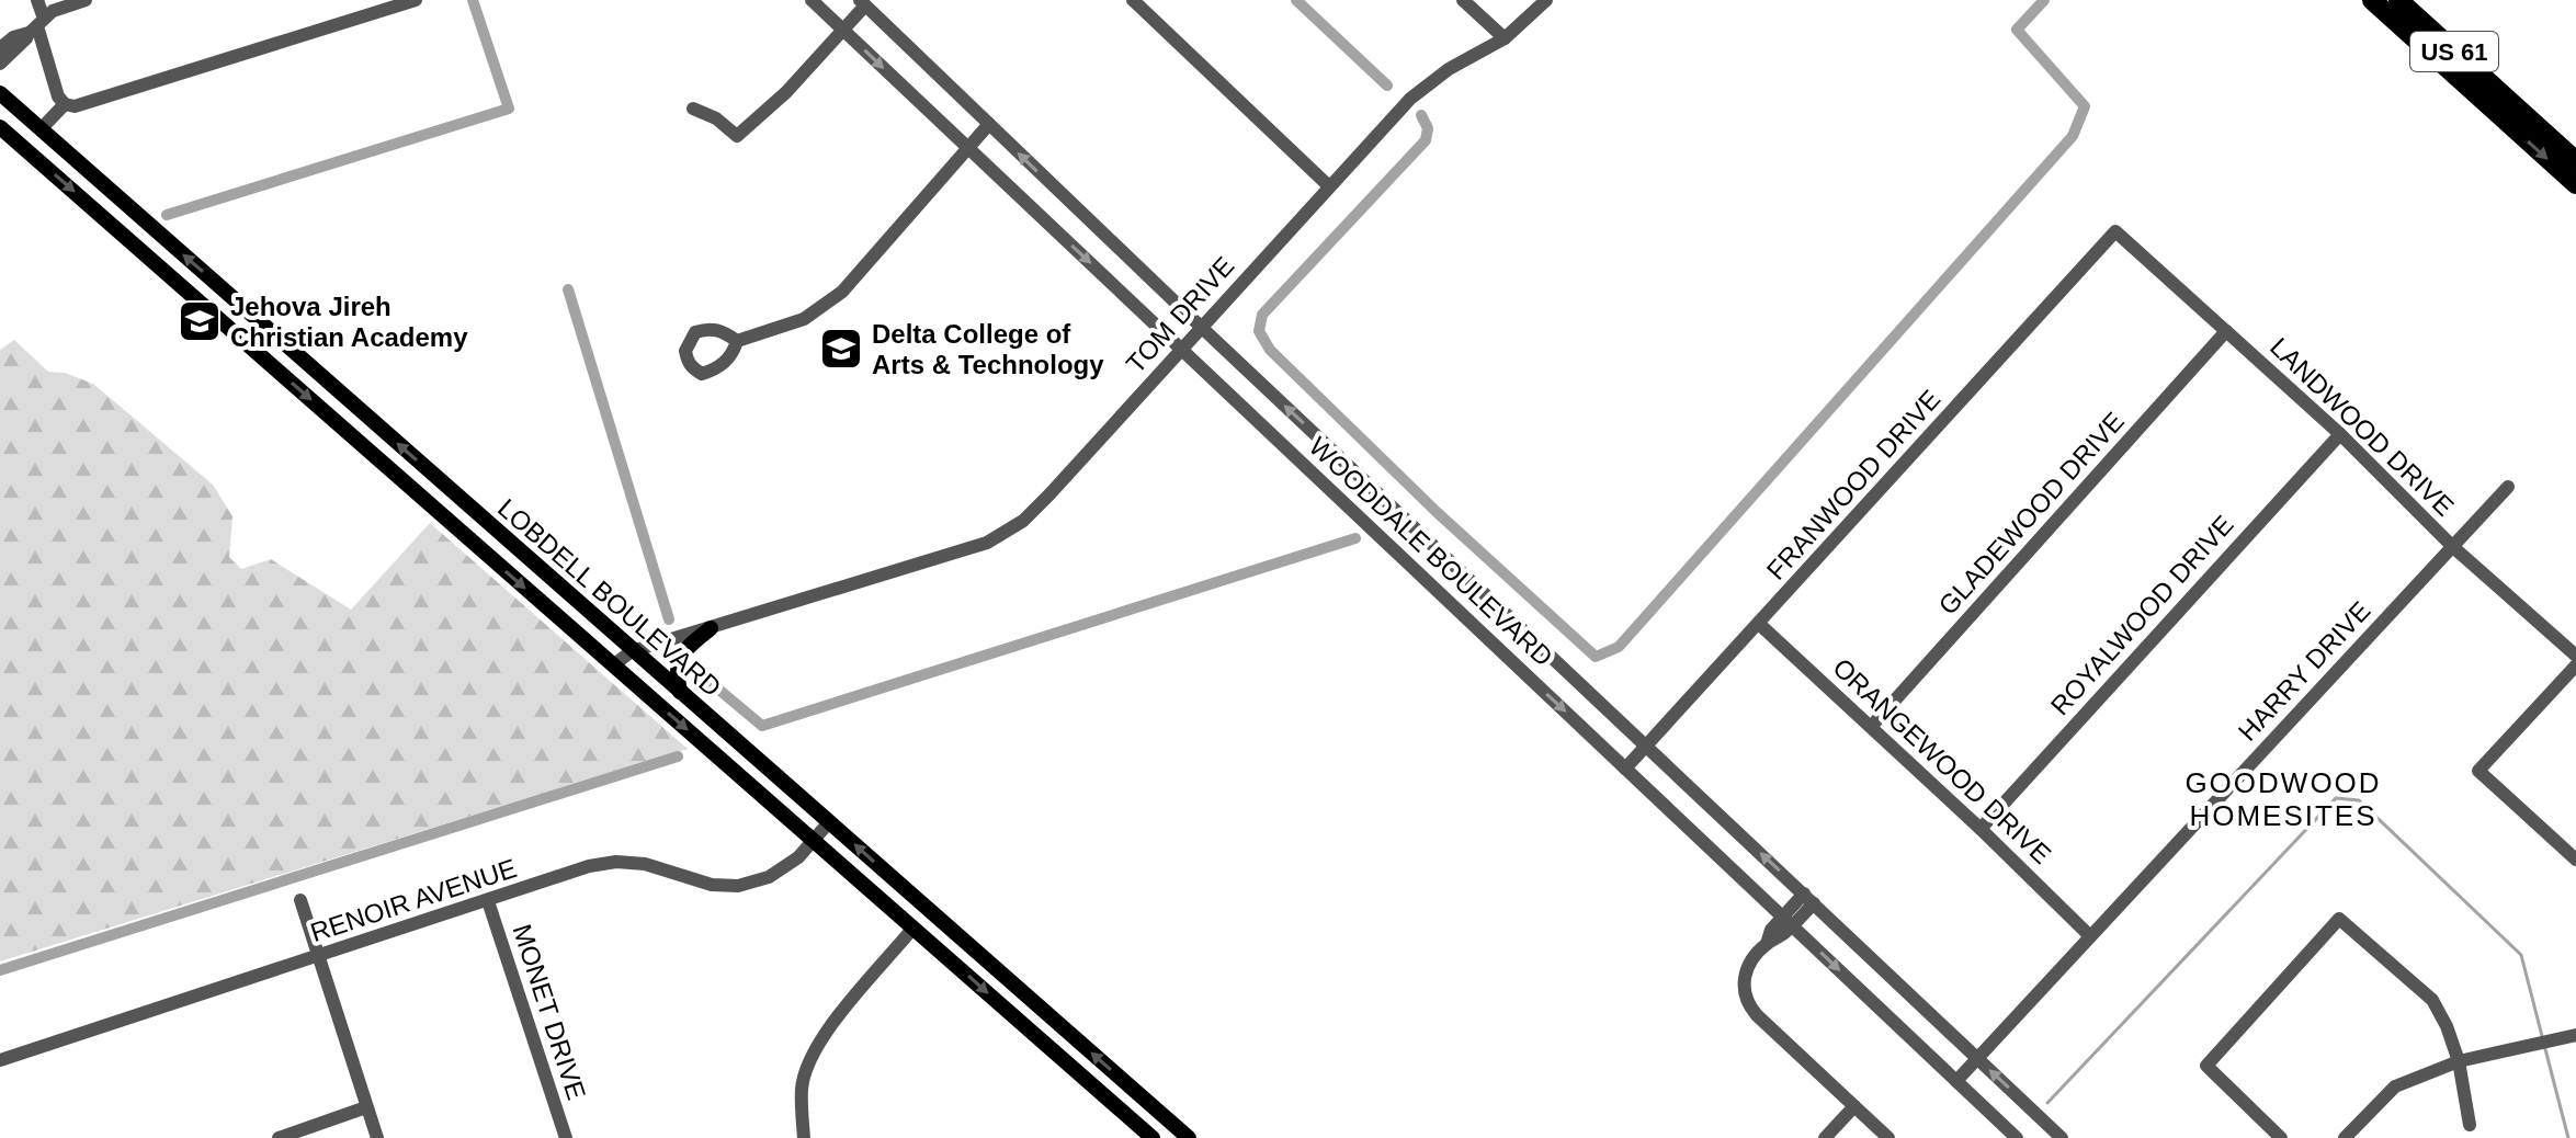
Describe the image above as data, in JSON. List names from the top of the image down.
{
  "streets": {
    "highway": ["US 61"],
    "main road": ["LOBDELL BOULEVARD"],
    "street": [
      "TOM DRIVE",
      "LANDWOOD DRIVE",
      "FRANWOOD DRIVE",
      "GLADEWOOD DRIVE",
      "WOODDALE BOULEVARD",
      "ROYALWOOD DRIVE",
      "HARRY DRIVE",
      "ORANGEWOOD DRIVE",
      "RENOIR AVENUE",
      "MONET DRIVE"
    ]
  },
  "crossings": [
    ["TOM DRIVE", "WOODDALE BOULEVARD"],
    ["TOM DRIVE", "LOBDELL BOULEVARD"],
    ["LANDWOOD DRIVE", "FRANWOOD DRIVE"],
    ["LANDWOOD DRIVE", "GLADEWOOD DRIVE"],
    ["LANDWOOD DRIVE", "ROYALWOOD DRIVE"],
    ["LANDWOOD DRIVE", "HARRY DRIVE"],
    ["FRANWOOD DRIVE", "WOODDALE BOULEVARD"],
    ["FRANWOOD DRIVE", "ORANGEWOOD DRIVE"],
    ["GLADEWOOD DRIVE", "ORANGEWOOD DRIVE"],
    ["WOODDALE BOULEVARD", "HARRY DRIVE"],
    ["LOBDELL BOULEVARD", "RENOIR AVENUE"],
    ["ROYALWOOD DRIVE", "ORANGEWOOD DRIVE"],
    ["HARRY DRIVE", "ORANGEWOOD DRIVE"],
    ["RENOIR AVENUE", "MONET DRIVE"]
  ],
  "districts": ["GOODWOOD HOMESITES"],
  "places": {
    "school or university": ["Jehova Jireh Christian Academy", "Delta College of Arts & Technology"]
  }
}
